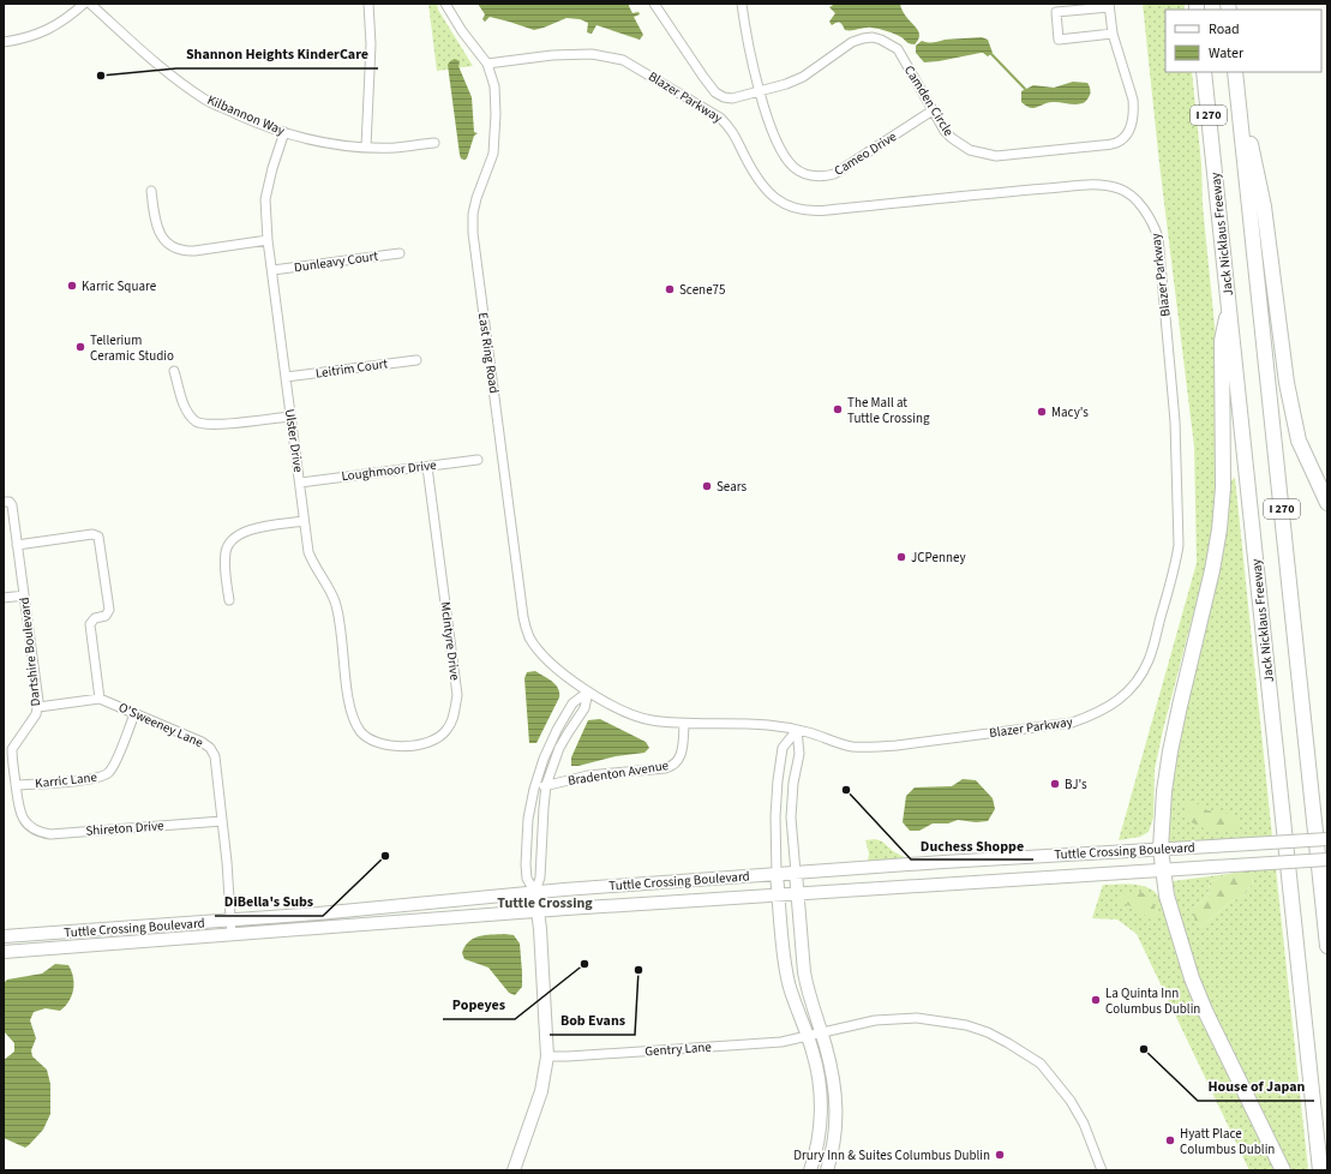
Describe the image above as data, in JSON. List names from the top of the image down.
{
  "streets": {
    "highway": ["I 270", "Jack Nicklaus Freeway"],
    "main road": ["Bradenton Avenue", "Tuttle Crossing Boulevard"],
    "street": [
      "Blazer Parkway",
      "Camden Circle",
      "Kilbannon Way",
      "Cameo Drive",
      "Dunleavy Court",
      "East Ring Road",
      "Leitrim Court",
      "Ulster Drive",
      "Loughmoor Drive",
      "McIntyre Drive",
      "Dartshire Boulevard",
      "O'Sweeney Lane",
      "Karric Lane",
      "Shireton Drive",
      "Gentry Lane"
    ]
  },
  "crossings": [
    ["Blazer Parkway", "East Ring Road"],
    ["Blazer Parkway", "Bradenton Avenue"],
    ["Camden Circle", "Cameo Drive"],
    ["Kilbannon Way", "Ulster Drive"],
    ["Dunleavy Court", "Ulster Drive"],
    ["East Ring Road", "Bradenton Avenue"],
    ["Leitrim Court", "Ulster Drive"],
    ["Ulster Drive", "Loughmoor Drive"],
    ["Ulster Drive", "McIntyre Drive"],
    ["Loughmoor Drive", "McIntyre Drive"],
    ["Dartshire Boulevard", "Karric Lane"],
    ["Dartshire Boulevard", "Shireton Drive"],
    ["O'Sweeney Lane", "Karric Lane"],
    ["O'Sweeney Lane", "Shireton Drive"],
    ["O'Sweeney Lane", "Tuttle Crossing Boulevard"],
    ["Bradenton Avenue", "Tuttle Crossing Boulevard"],
    ["Bradenton Avenue", "Gentry Lane"]
  ],
  "districts": ["Tuttle Crossing"],
  "places": [
    "Shannon Heights KinderCare",
    "Karric Square",
    "Scene75",
    "Tellerium Ceramic Studio",
    "The Mall at Tuttle Crossing",
    "Macy's",
    "Sears",
    "JCPenney",
    "BJ's",
    "Duchess Shoppe",
    "DiBella's Subs",
    "Popeyes",
    "Bob Evans",
    "La Quinta Inn Columbus Dublin",
    "House of Japan",
    "Hyatt Place Columbus Dublin",
    "Drury Inn & Suites Columbus Dublin"
  ],
  "legend": ["Road", "Water"]
}
